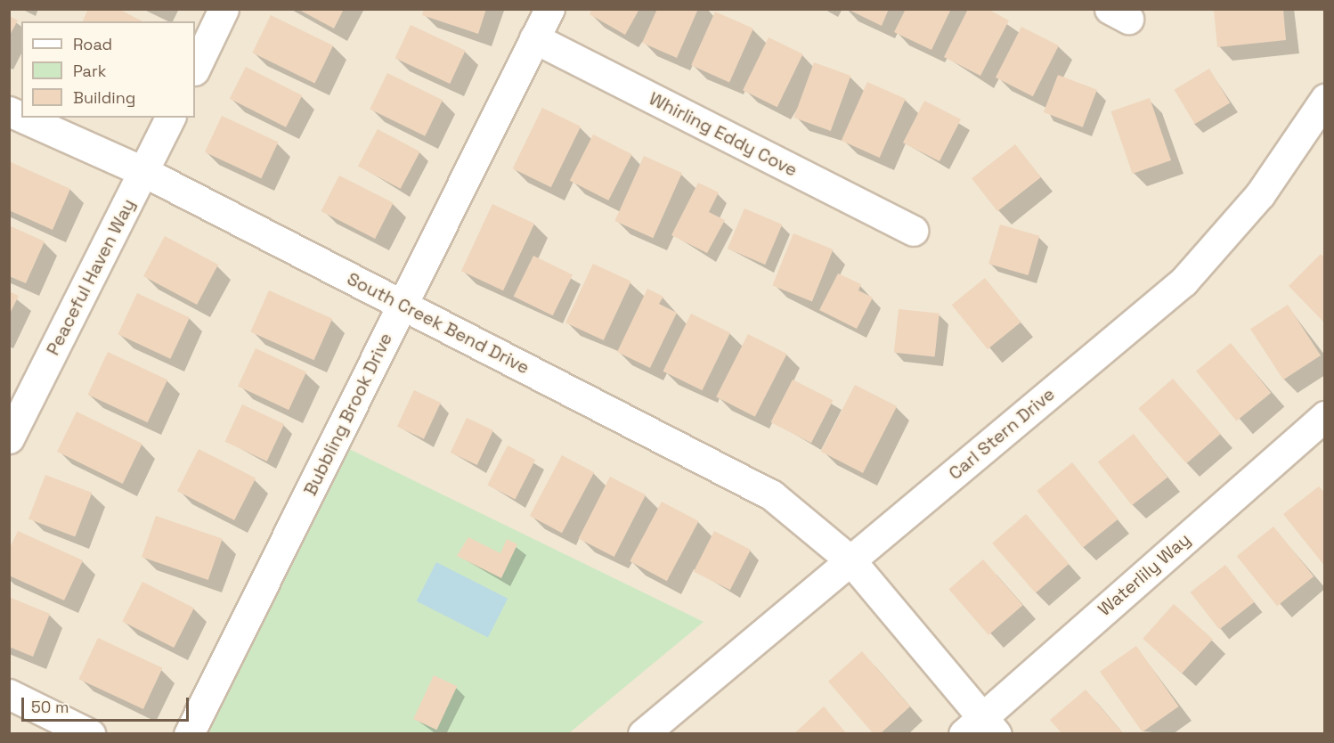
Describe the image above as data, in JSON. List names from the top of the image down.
{
  "streets": {
    "street": [
      "Whirling Eddy Cove",
      "Peaceful Haven Way",
      "South Creek Bend Drive",
      "Bubbling Brook Drive",
      "Carl Stern Drive",
      "Waterlily Way"
    ]
  },
  "crossings": [
    ["Whirling Eddy Cove", "Bubbling Brook Drive"],
    ["Peaceful Haven Way", "South Creek Bend Drive"],
    ["South Creek Bend Drive", "Bubbling Brook Drive"],
    ["South Creek Bend Drive", "Carl Stern Drive"],
    ["South Creek Bend Drive", "Waterlily Way"]
  ],
  "legend": ["Road", "Park", "Building"],
  "scale_bar": "50 m"
}
